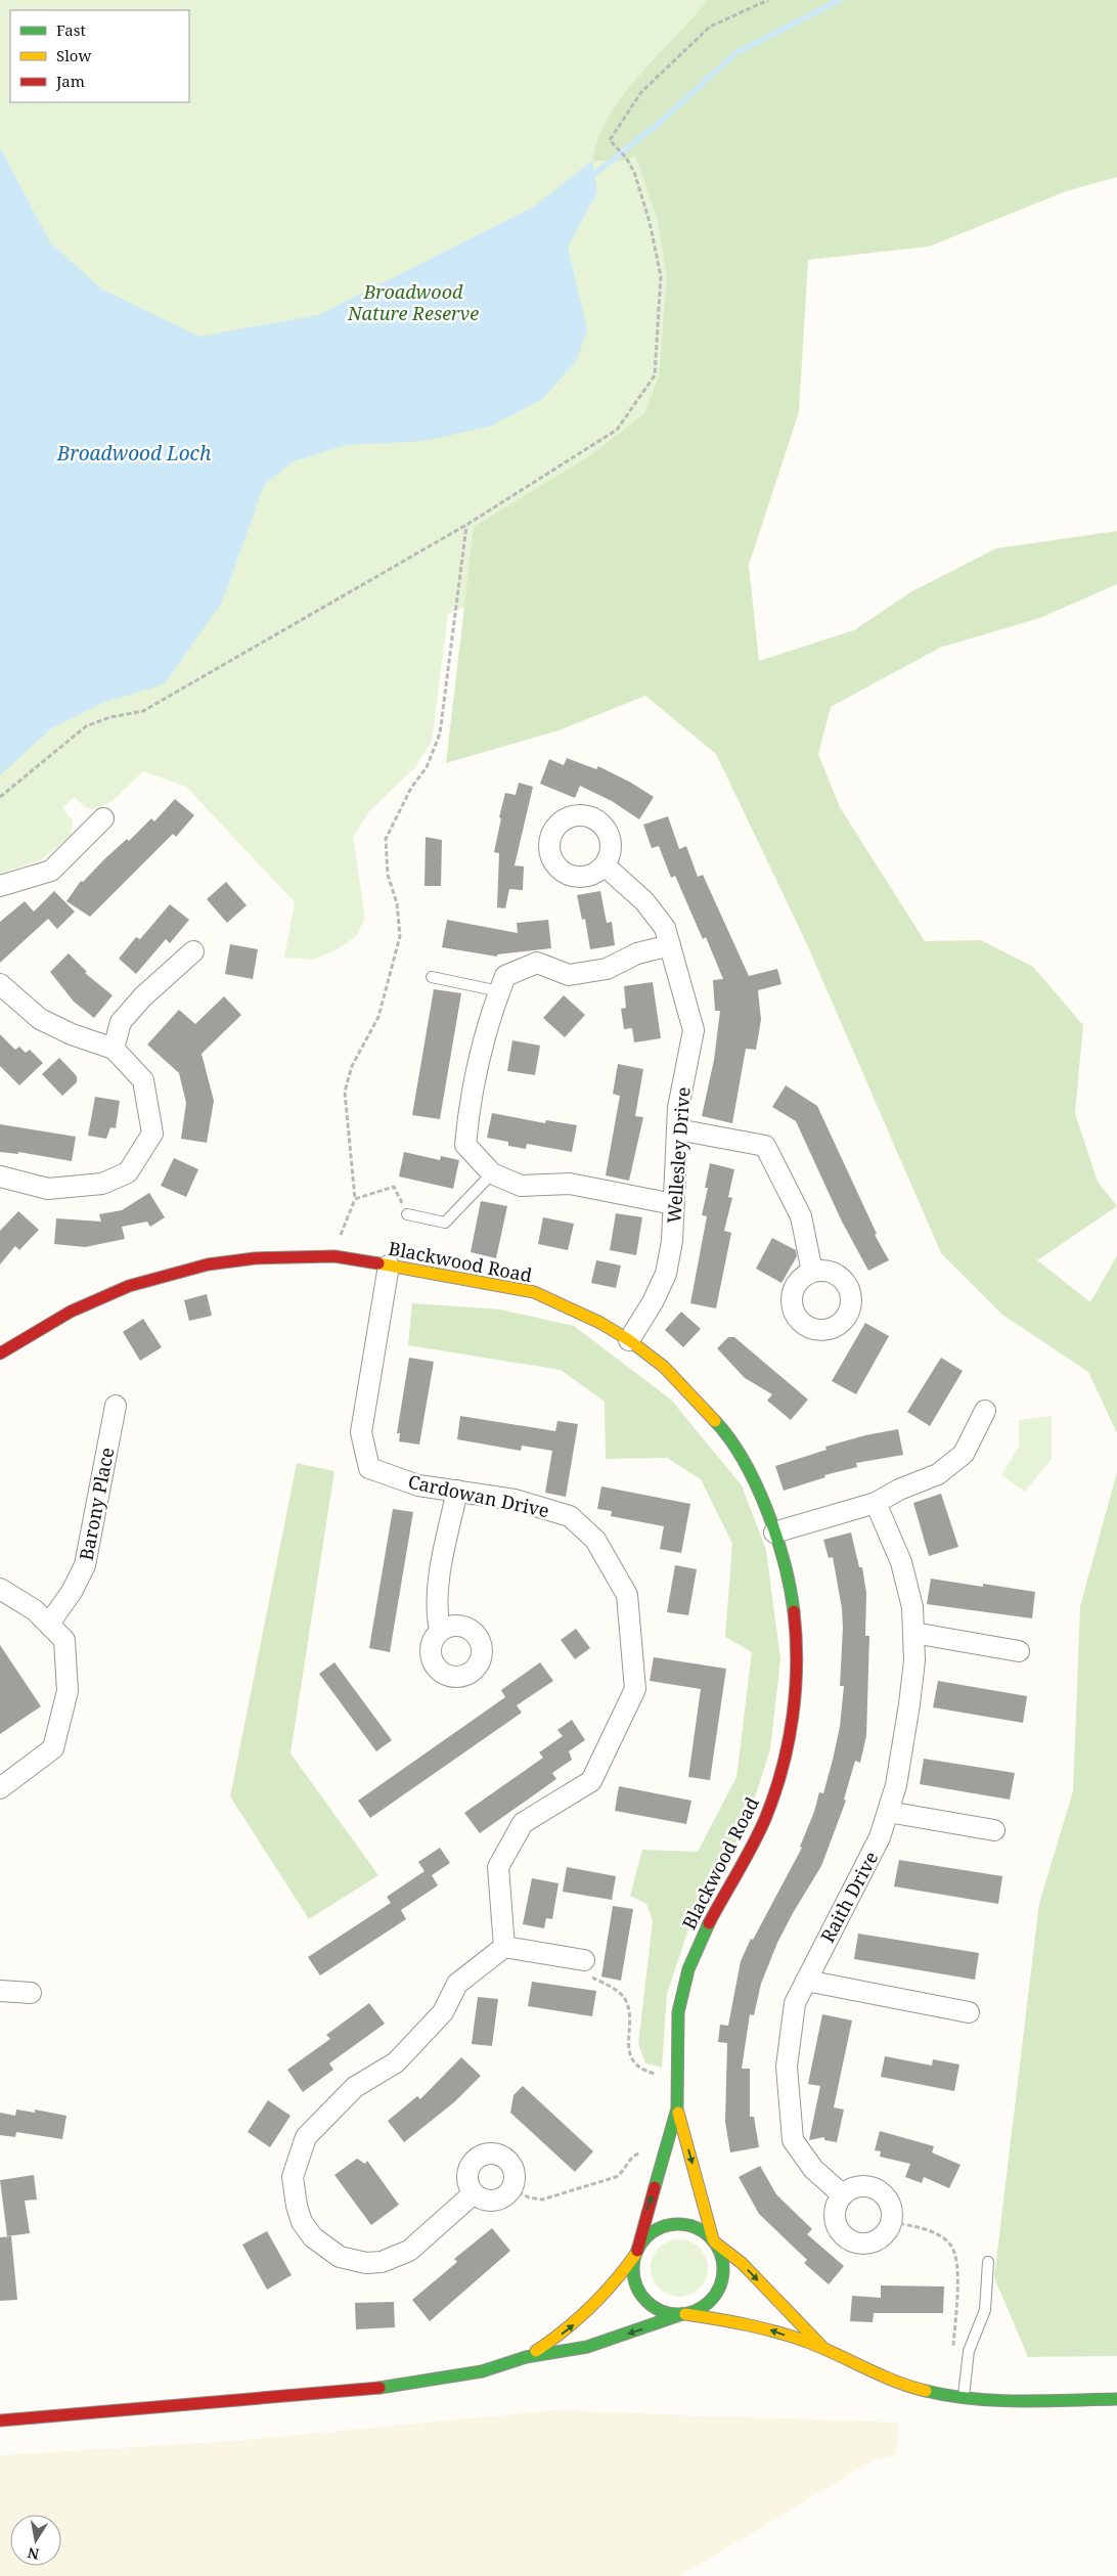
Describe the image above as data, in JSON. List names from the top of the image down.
{
  "streets": {
    "street": [
      "Wellesley Drive",
      "Blackwood Road",
      "Cardowan Drive",
      "Barony Place",
      "Raith Drive"
    ]
  },
  "crossings": [
    ["Wellesley Drive", "Blackwood Road"],
    ["Blackwood Road", "Cardowan Drive"]
  ],
  "water": ["Broadwood Loch"],
  "parks": ["Broadwood Nature Reserve"],
  "legend": ["Fast", "Slow", "Jam"],
  "north": "bottom"
}
